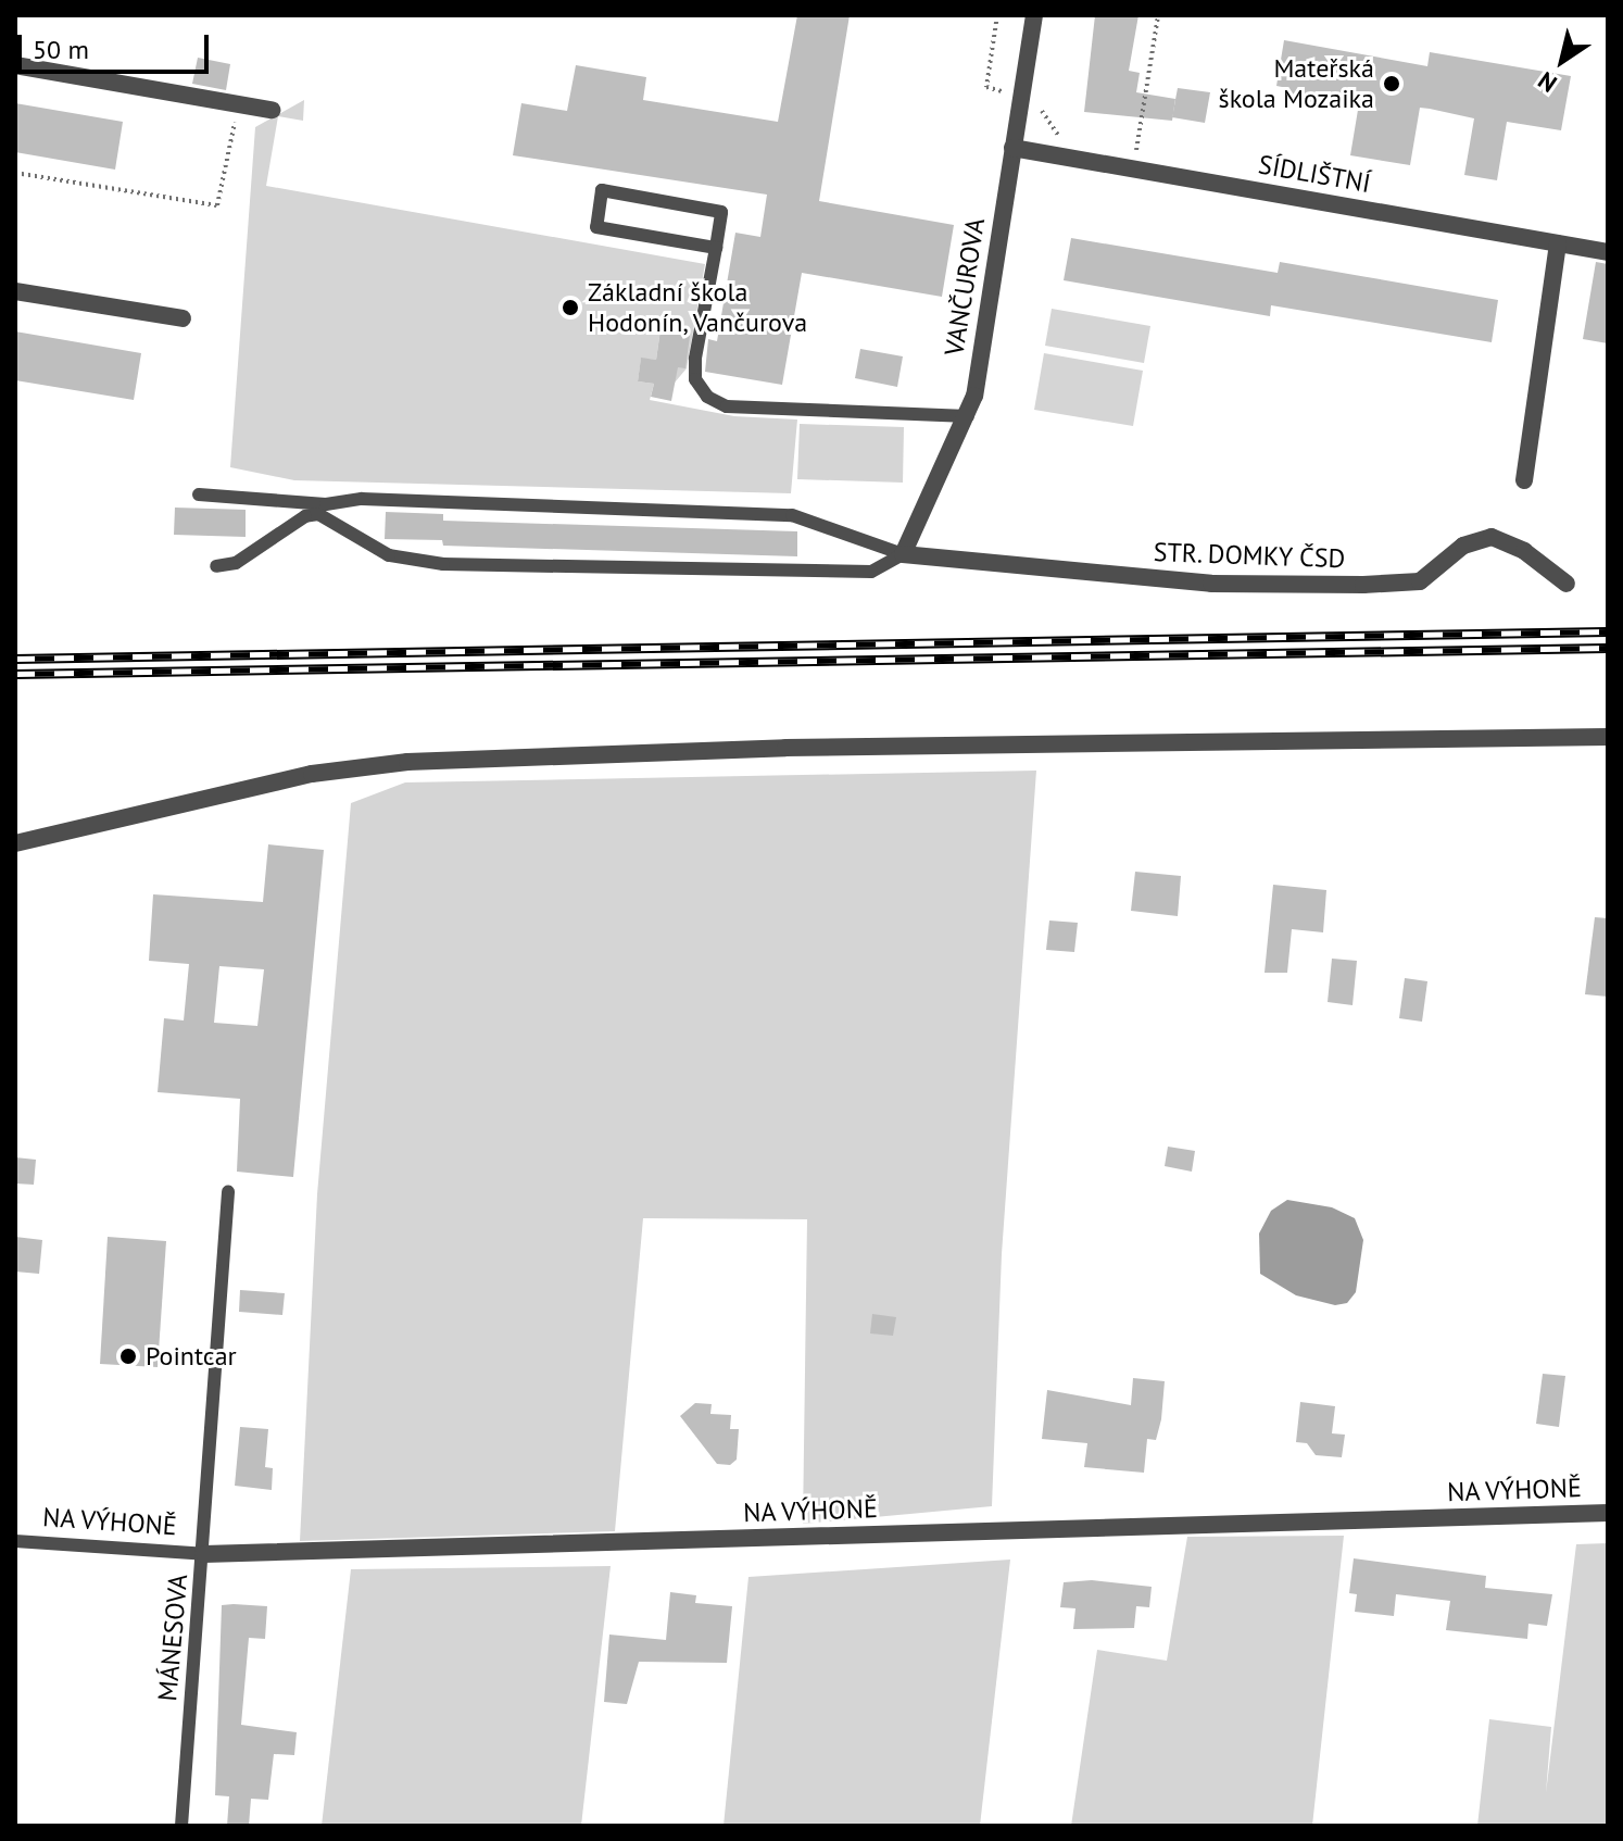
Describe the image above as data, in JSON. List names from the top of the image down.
{
  "streets": {
    "street": [
      "SÍDLIŠTNÍ",
      "VANČUROVA",
      "STR. DOMKY ČSD",
      "NA VÝHONĚ"
    ],
    "lane": ["MÁNESOVA"]
  },
  "crossings": [
    ["SÍDLIŠTNÍ", "VANČUROVA"],
    ["VANČUROVA", "STR. DOMKY ČSD"],
    ["NA VÝHONĚ", "MÁNESOVA"]
  ],
  "places": ["Mateřská škola Mozaika", "Základní škola Hodonín, Vančurova", "Pointcar"],
  "scale_bar": "50 m",
  "north": "bottom left"
}
